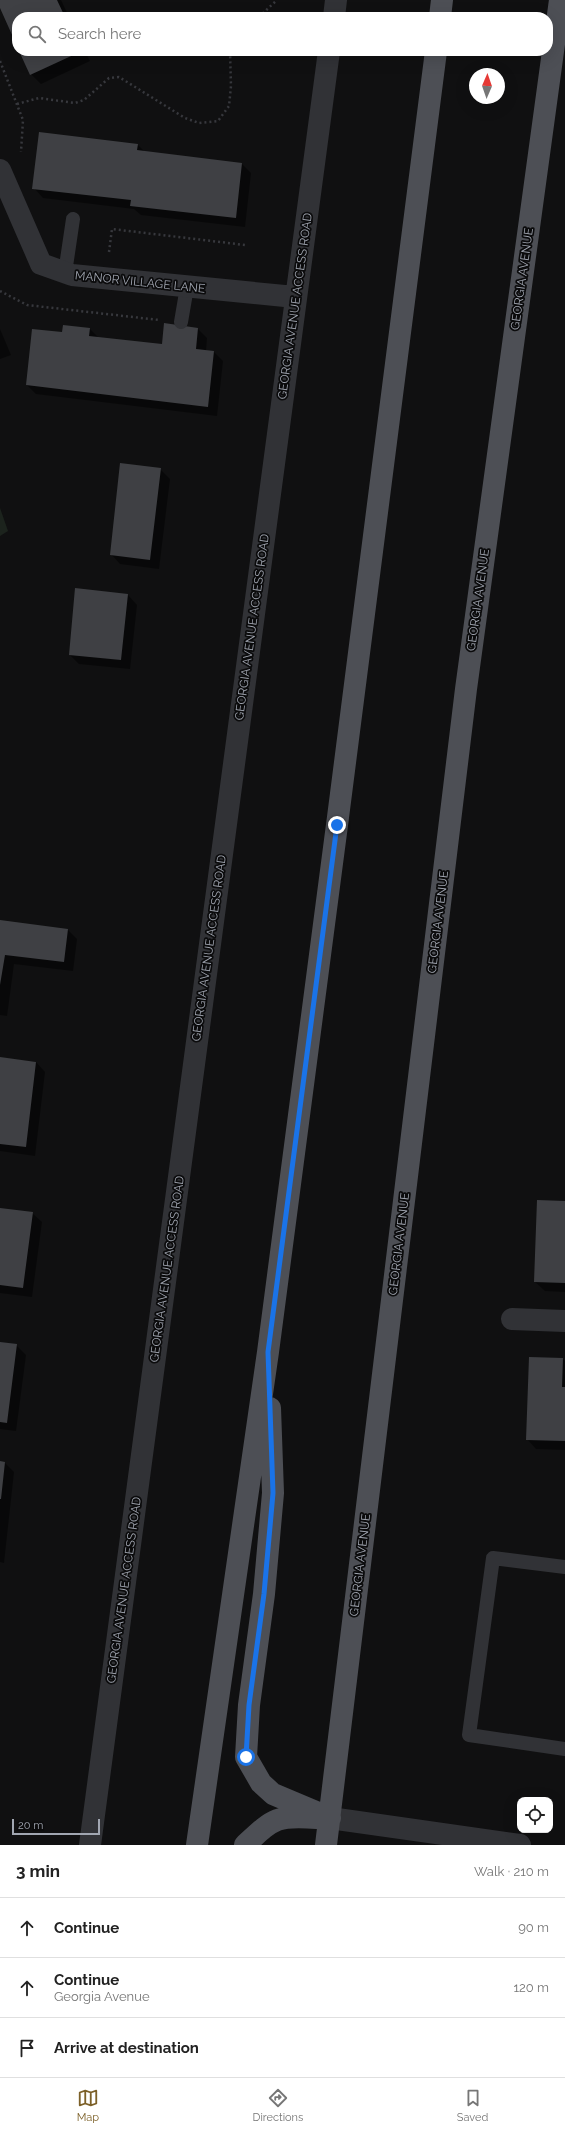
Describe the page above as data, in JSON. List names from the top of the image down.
{
  "streets": {
    "main road": ["GEORGIA AVENUE"],
    "street": ["MANOR VILLAGE LANE", "GEORGIA AVENUE ACCESS ROAD"]
  },
  "crossings": [
    ["MANOR VILLAGE LANE", "GEORGIA AVENUE ACCESS ROAD"]
  ],
  "scale_bar": "20 m",
  "north": "top",
  "page": {
    "search": "Search here",
    "scale": "20 m",
    "heading": ["3 min", "Walk · 210 m"],
    "list": [
      ["Continue", "90 m"],
      ["Continue", "Georgia Avenue", "120 m"],
      "Arrive at destination"
    ],
    "nav": ["Map", "Directions", "Saved"]
  }
}
